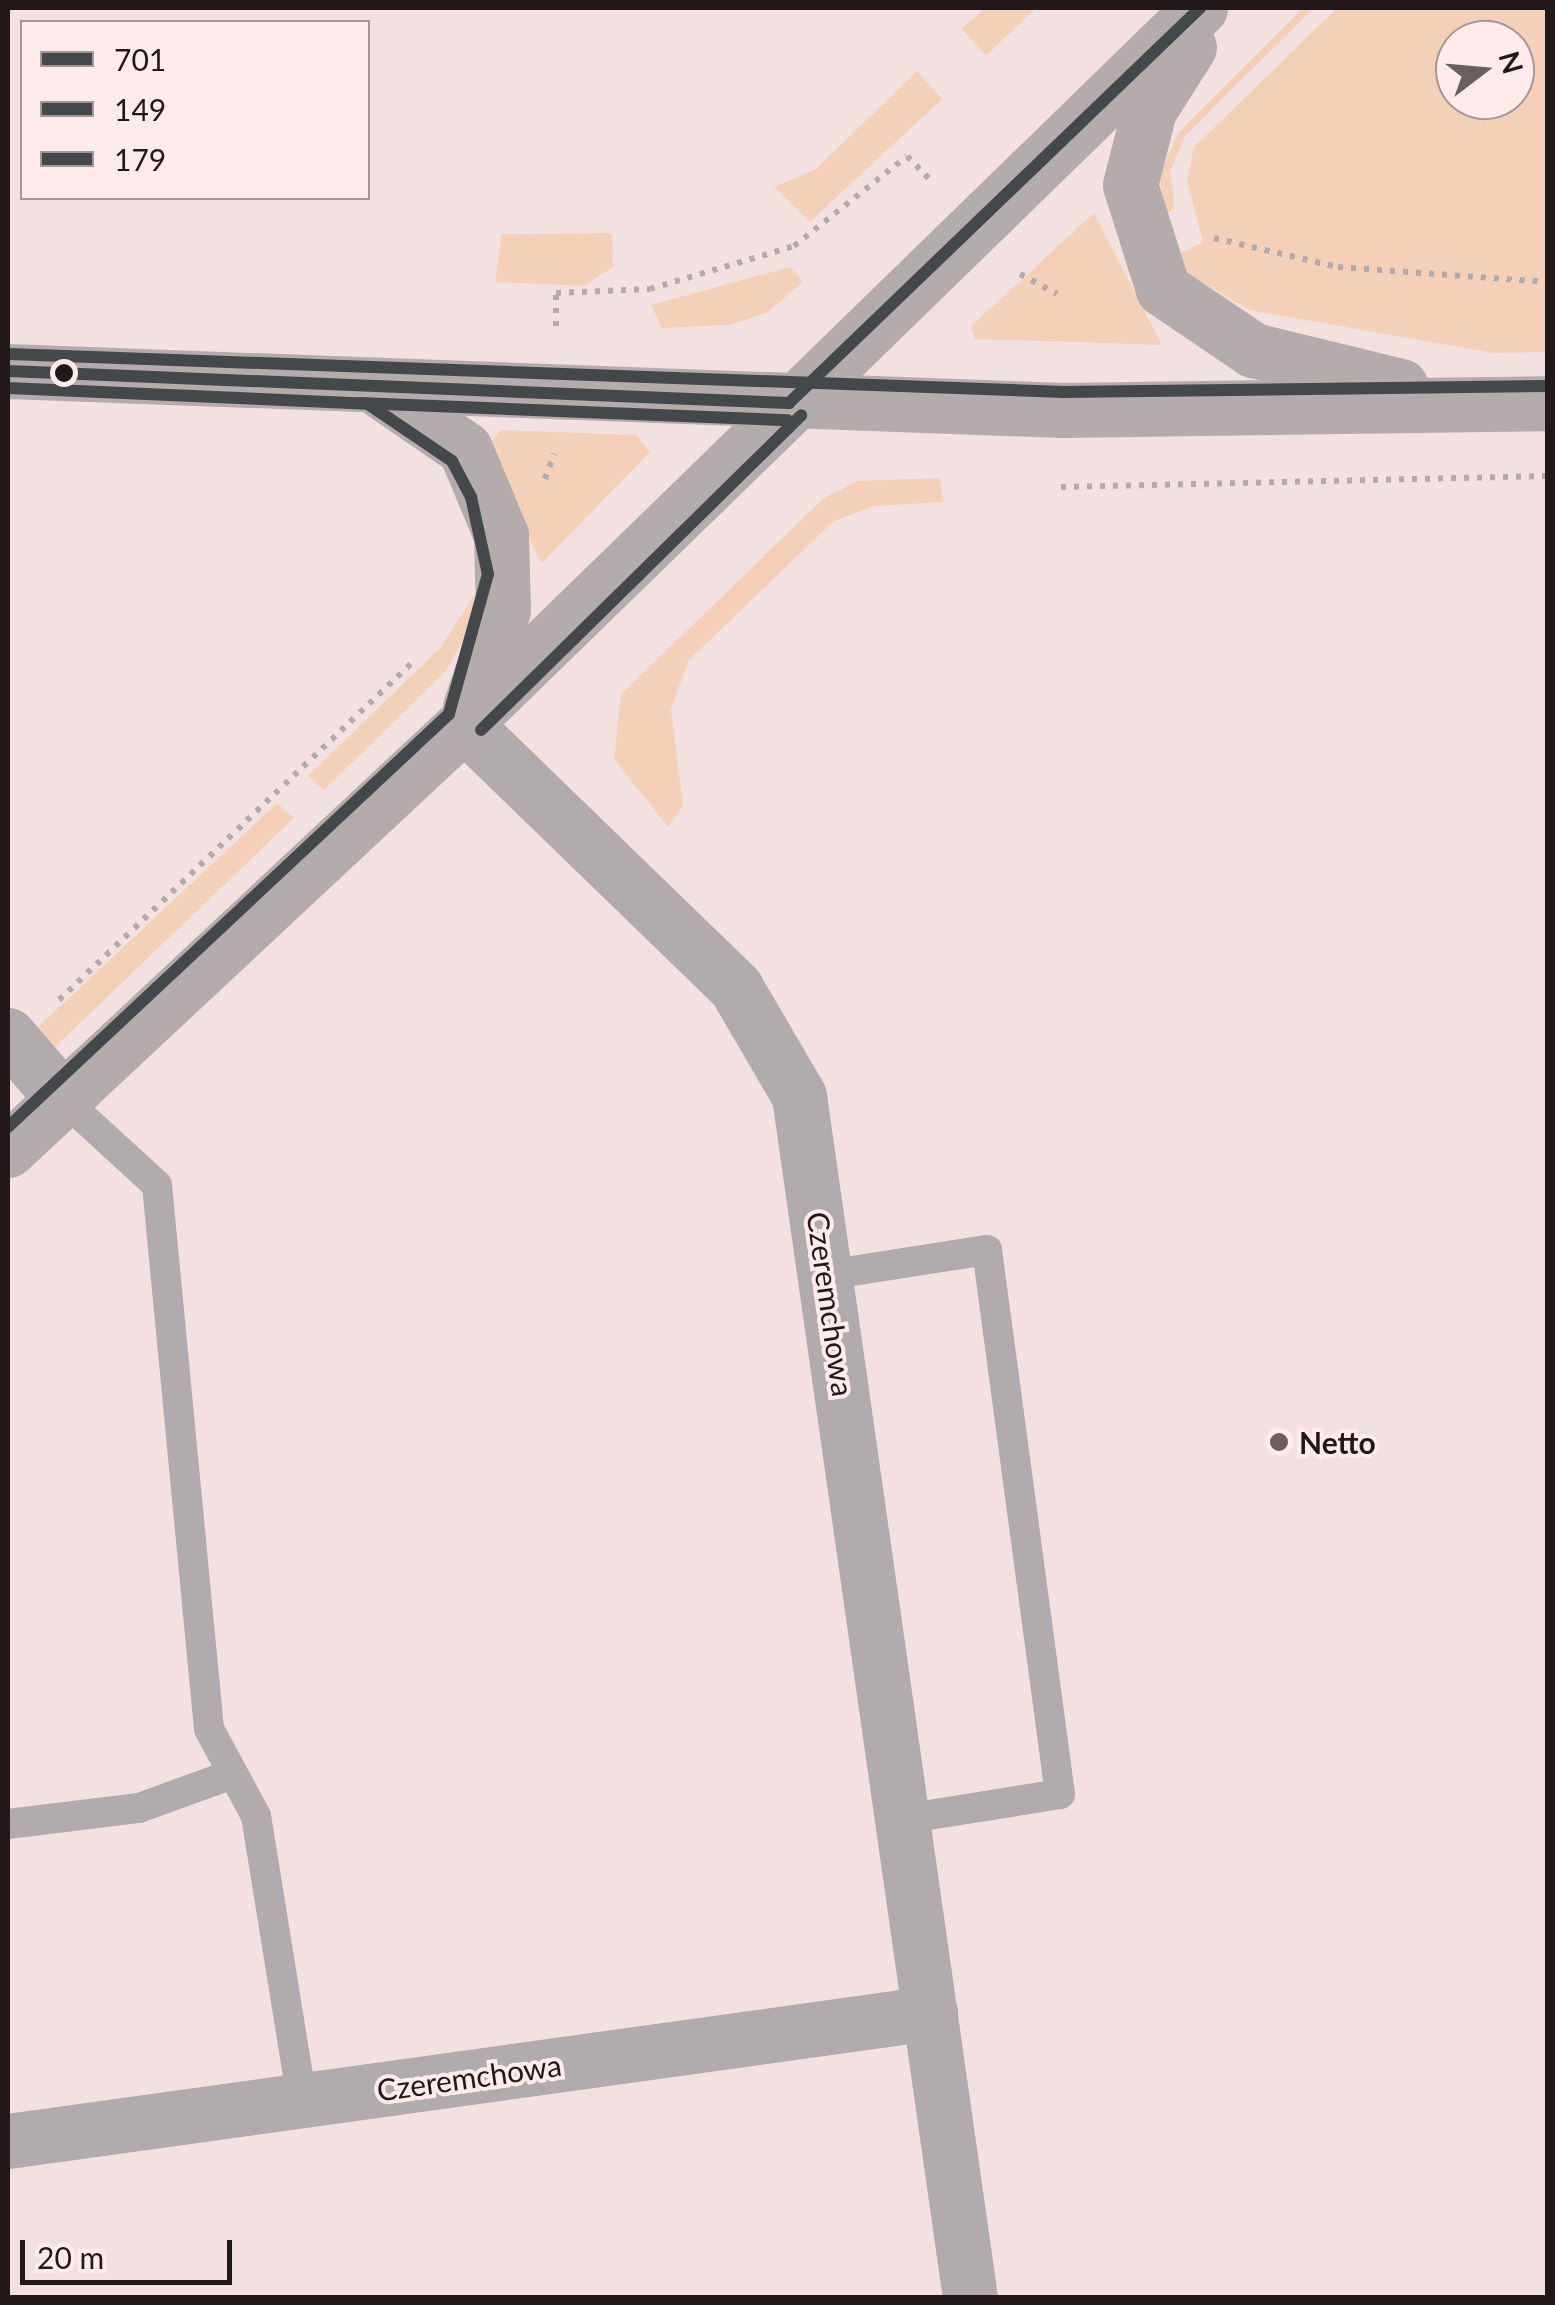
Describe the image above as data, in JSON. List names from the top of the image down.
{
  "streets": {
    "street": ["Czeremchowa"]
  },
  "places": ["Netto"],
  "lines": ["transit line 701", "transit line 179", "transit line 149"],
  "legend": ["701", "149", "179"],
  "scale_bar": "20 m",
  "north": "right"
}
